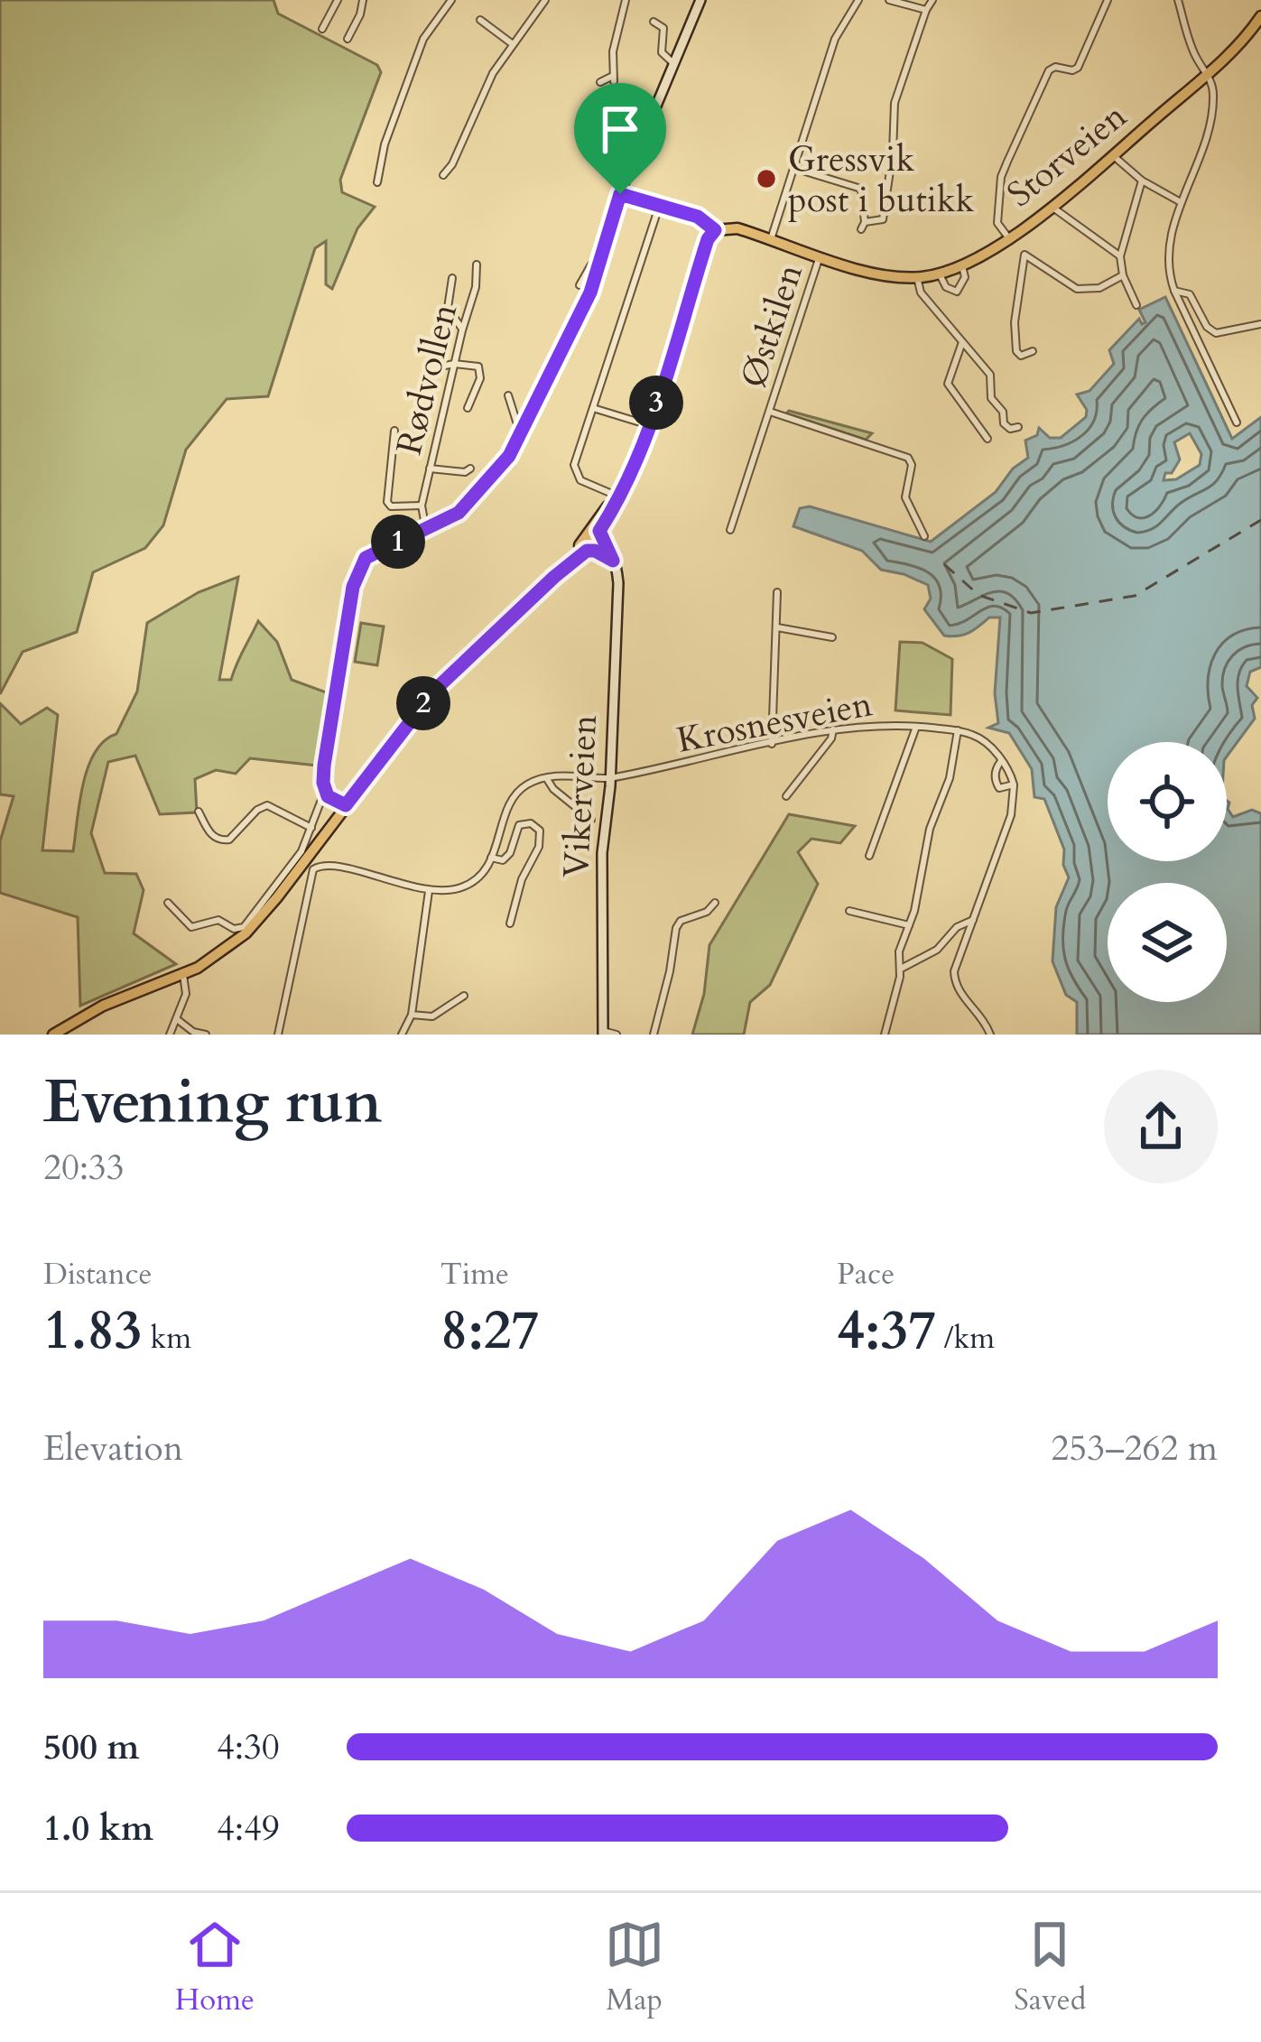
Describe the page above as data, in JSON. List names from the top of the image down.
{
  "streets": {
    "main road": ["Storveien", "Vikerveien"],
    "street": ["Østkilen", "Rødvollen", "Krosnesveien"]
  },
  "crossings": [
    ["Storveien", "Østkilen"],
    ["Krosnesveien", "Vikerveien"]
  ],
  "places": ["Gressvik post i butikk"],
  "page": {
    "pins": ["3", "1", "2"],
    "heading": ["Evening run", "20:33"],
    "stats": [
      ["Distance", "1.83 km"],
      ["Time", "8:27"],
      ["Pace", "4:37 /km"]
    ],
    "chart": ["Elevation", "253–262 m"],
    "list": [
      {
        "name": "500 m",
        "note": "4:30"
      },
      {
        "name": "1.0 km",
        "note": "4:49"
      }
    ],
    "tabs": ["Home", "Map", "Saved"]
  }
}
